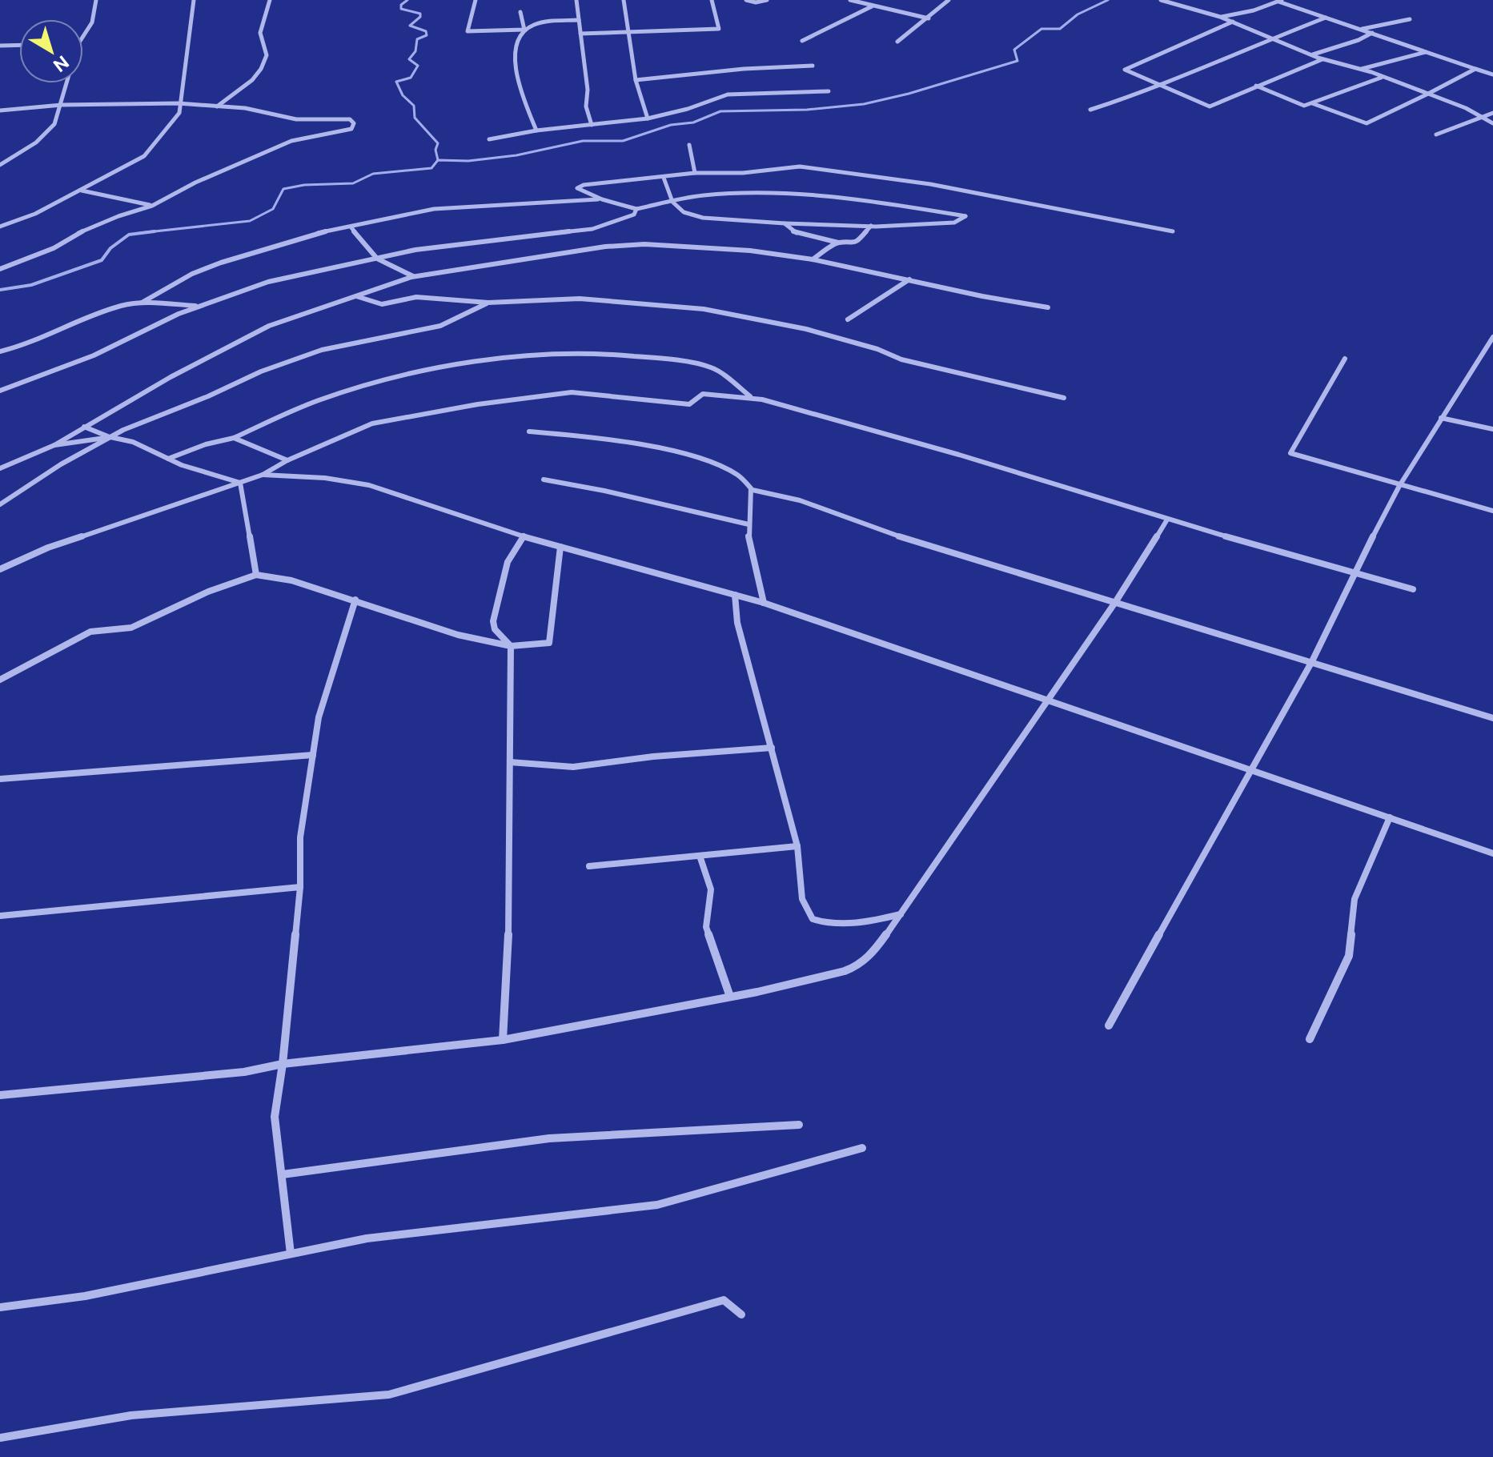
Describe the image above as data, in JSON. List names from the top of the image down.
{
  "north": "bottom right"
}
